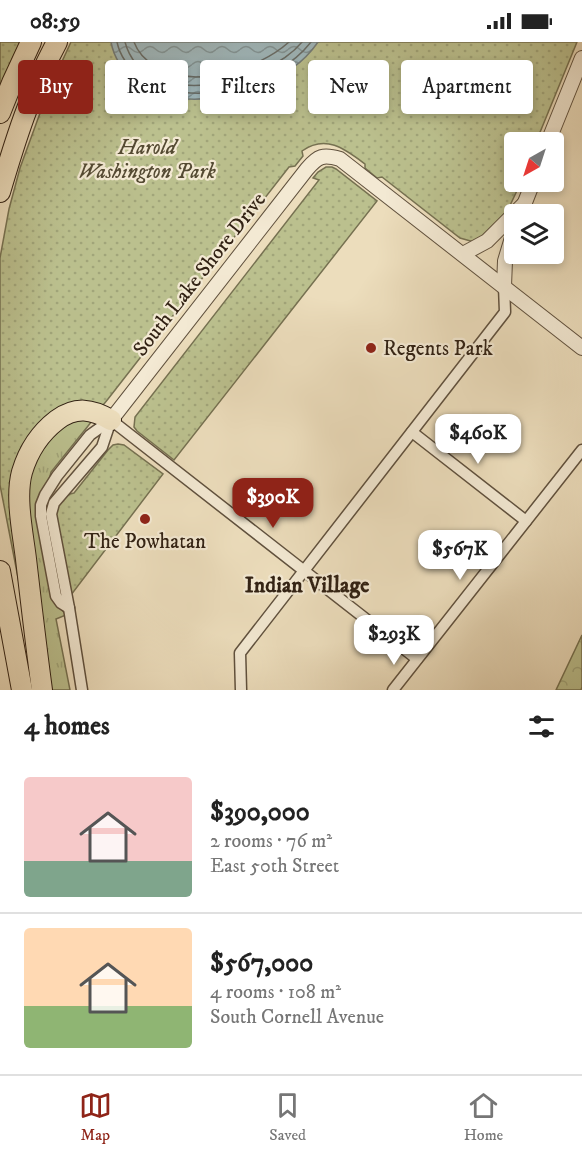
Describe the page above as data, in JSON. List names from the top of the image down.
{
  "streets": {
    "street": ["South Lake Shore Drive"]
  },
  "districts": ["Indian Village"],
  "parks": ["Harold Washington Park"],
  "places": ["Regents Park", "The Powhatan"],
  "north": "bottom left",
  "page": {
    "status": "08:59",
    "chip": [
      "Buy",
      "Rent",
      "Filters",
      "New",
      "Apartment"
    ],
    "price": [
      "$460K",
      "$390K",
      "$567K",
      "$293K"
    ],
    "heading": "4 homes",
    "list": [
      {
        "name": "$390,000",
        "note": "2 rooms · 76 m² · East 50th Street"
      },
      {
        "name": "$567,000",
        "note": "4 rooms · 108 m² · South Cornell Avenue"
      }
    ],
    "tabs": ["Map", "Saved", "Home"]
  }
}
